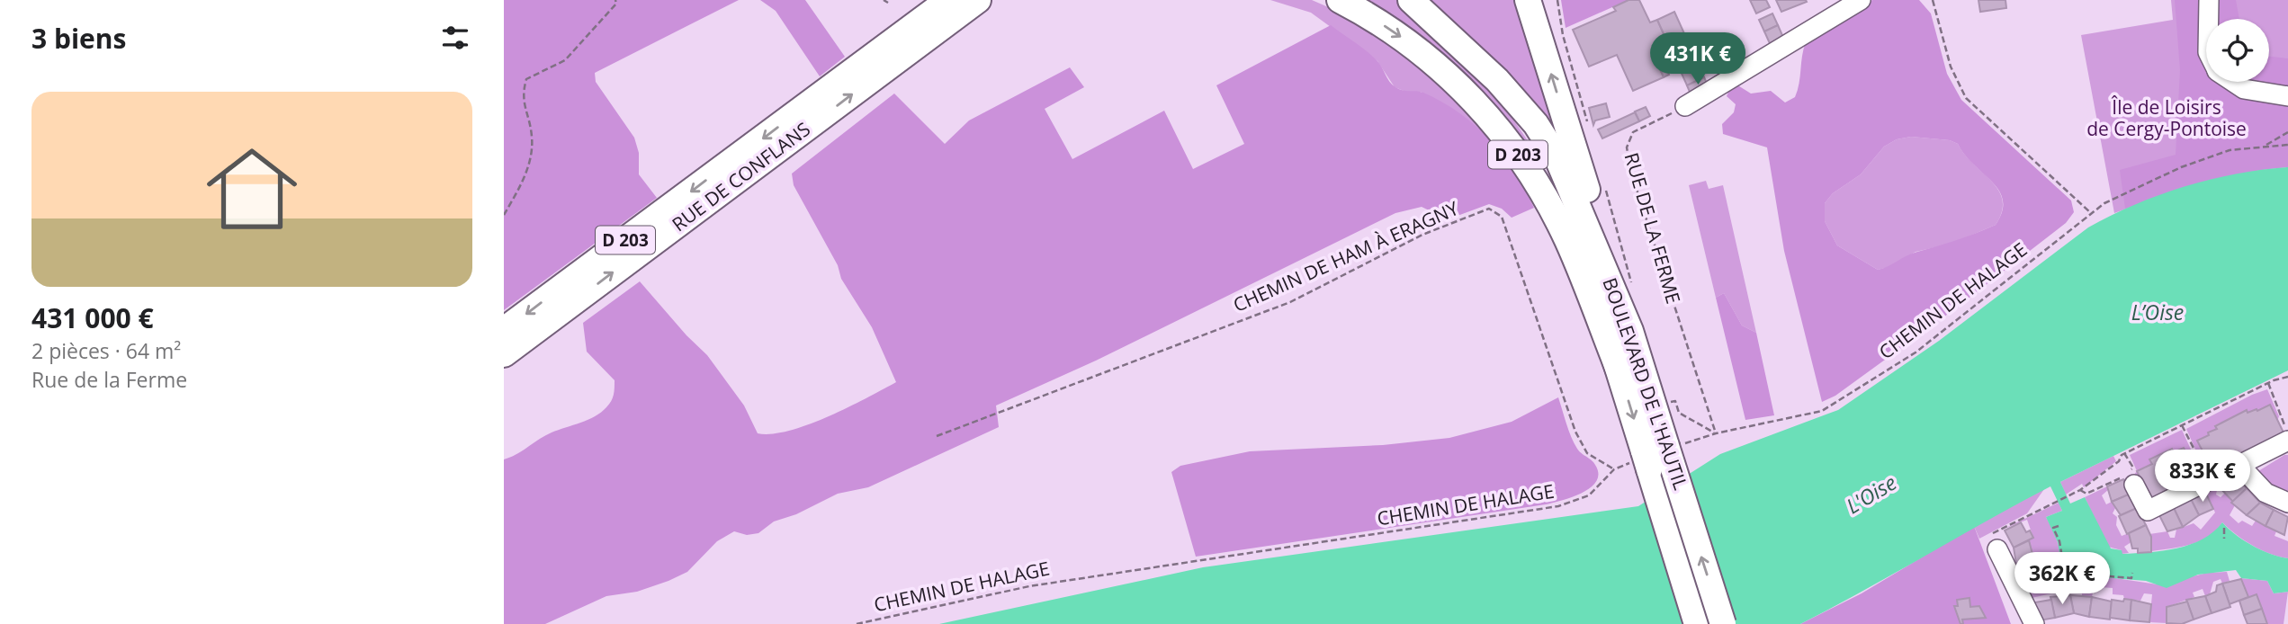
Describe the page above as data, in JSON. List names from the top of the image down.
{
  "streets": {
    "main road": ["D 203", "RUE DE CONFLANS", "BOULEVARD DE L'HAUTIL"],
    "path": ["RUE DE LA FERME", "CHEMIN DE HAM À ERAGNY", "CHEMIN DE HALAGE"]
  },
  "crossings": [
    ["D 203", "RUE DE CONFLANS"],
    ["D 203", "BOULEVARD DE L'HAUTIL"],
    ["RUE DE LA FERME", "CHEMIN DE HALAGE"],
    ["CHEMIN DE HAM À ERAGNY", "CHEMIN DE HALAGE"],
    ["CHEMIN DE HALAGE", "BOULEVARD DE L'HAUTIL"]
  ],
  "water": ["L’Oise", "L'Oise"],
  "parks": ["Île de Loisirs de Cergy-Pontoise"],
  "page": {
    "heading": "3 biens",
    "price": ["431K €", "833K €", "362K €"],
    "list": [
      {
        "name": "431 000 €",
        "note": "2 pièces · 64 m² · Rue de la Ferme"
      }
    ]
  }
}
